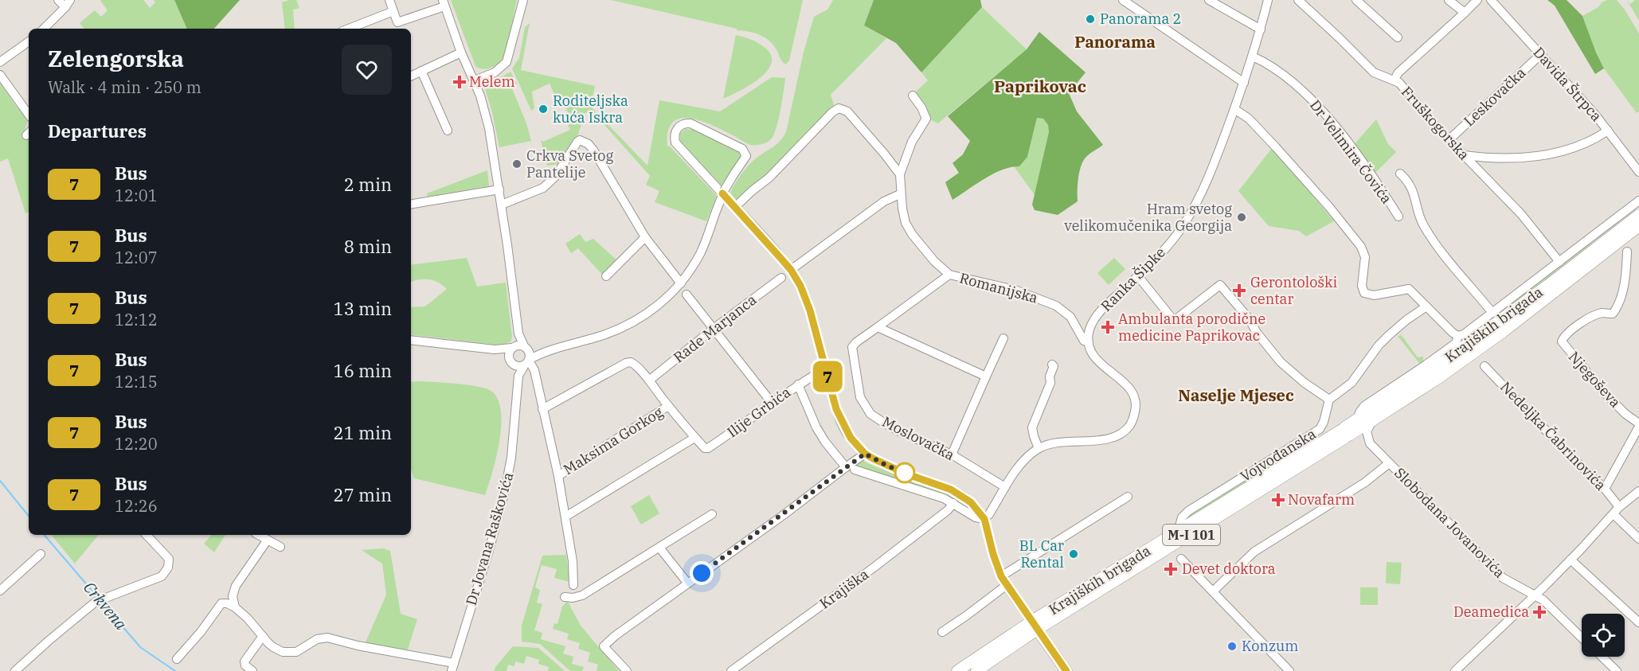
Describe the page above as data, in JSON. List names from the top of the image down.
{
  "streets": {
    "main road": ["Krajiških brigada", "M-I 101"],
    "street": [
      "Davida Štrpca",
      "Leskovačka",
      "Fruškogorska",
      "Dr Velimira Čovića",
      "Ranka Šipke",
      "Romanijska",
      "Rade Marjanca",
      "Njegoševa",
      "Ilije Grbića",
      "Nedeljka Čabrinovića",
      "Moslovačka",
      "Maksima Gorkog",
      "Vojvođanska",
      "Slobodana Jovanovića",
      "Dr Jovana Raškovića",
      "Krajiška"
    ]
  },
  "crossings": [
    ["Davida Štrpca", "Leskovačka"],
    ["Leskovačka", "Fruškogorska"],
    ["Dr Velimira Čovića", "Ranka Šipke"],
    ["Ranka Šipke", "Romanijska"],
    ["Krajiških brigada", "Vojvođanska"],
    ["Njegoševa", "Nedeljka Čabrinovića"],
    ["Maksima Gorkog", "Dr Jovana Raškovića"]
  ],
  "districts": ["Panorama", "Paprikovac", "Naselje Mjesec"],
  "water": ["Crkvena"],
  "places": {
    "other": [
      "Panorama 2",
      "Roditeljska kuća Iskra",
      "Crkva Svetog Pantelije",
      "Hram svetog velikomučenika Georgija",
      "BL Car Rental",
      "Konzum"
    ],
    "health": [
      "Melem",
      "Gerontološki centar",
      "Ambulanta porodične medicine Paprikovac",
      "Novafarm",
      "Devet doktora",
      "Deamedica"
    ]
  },
  "lines": ["bus line 7"],
  "page": {
    "on_map": "7",
    "heading": [
      ["Zelengorska", "Walk · 4 min · 250 m"],
      "Departures"
    ],
    "list": [
      {
        "mark": "7",
        "name": "Bus",
        "note": "12:01",
        "value": "2 min"
      },
      {
        "mark": "7",
        "name": "Bus",
        "note": "12:07",
        "value": "8 min"
      },
      {
        "mark": "7",
        "name": "Bus",
        "note": "12:12",
        "value": "13 min"
      },
      {
        "mark": "7",
        "name": "Bus",
        "note": "12:15",
        "value": "16 min"
      },
      {
        "mark": "7",
        "name": "Bus",
        "note": "12:20",
        "value": "21 min"
      },
      {
        "mark": "7",
        "name": "Bus",
        "note": "12:26",
        "value": "27 min"
      }
    ]
  }
}
